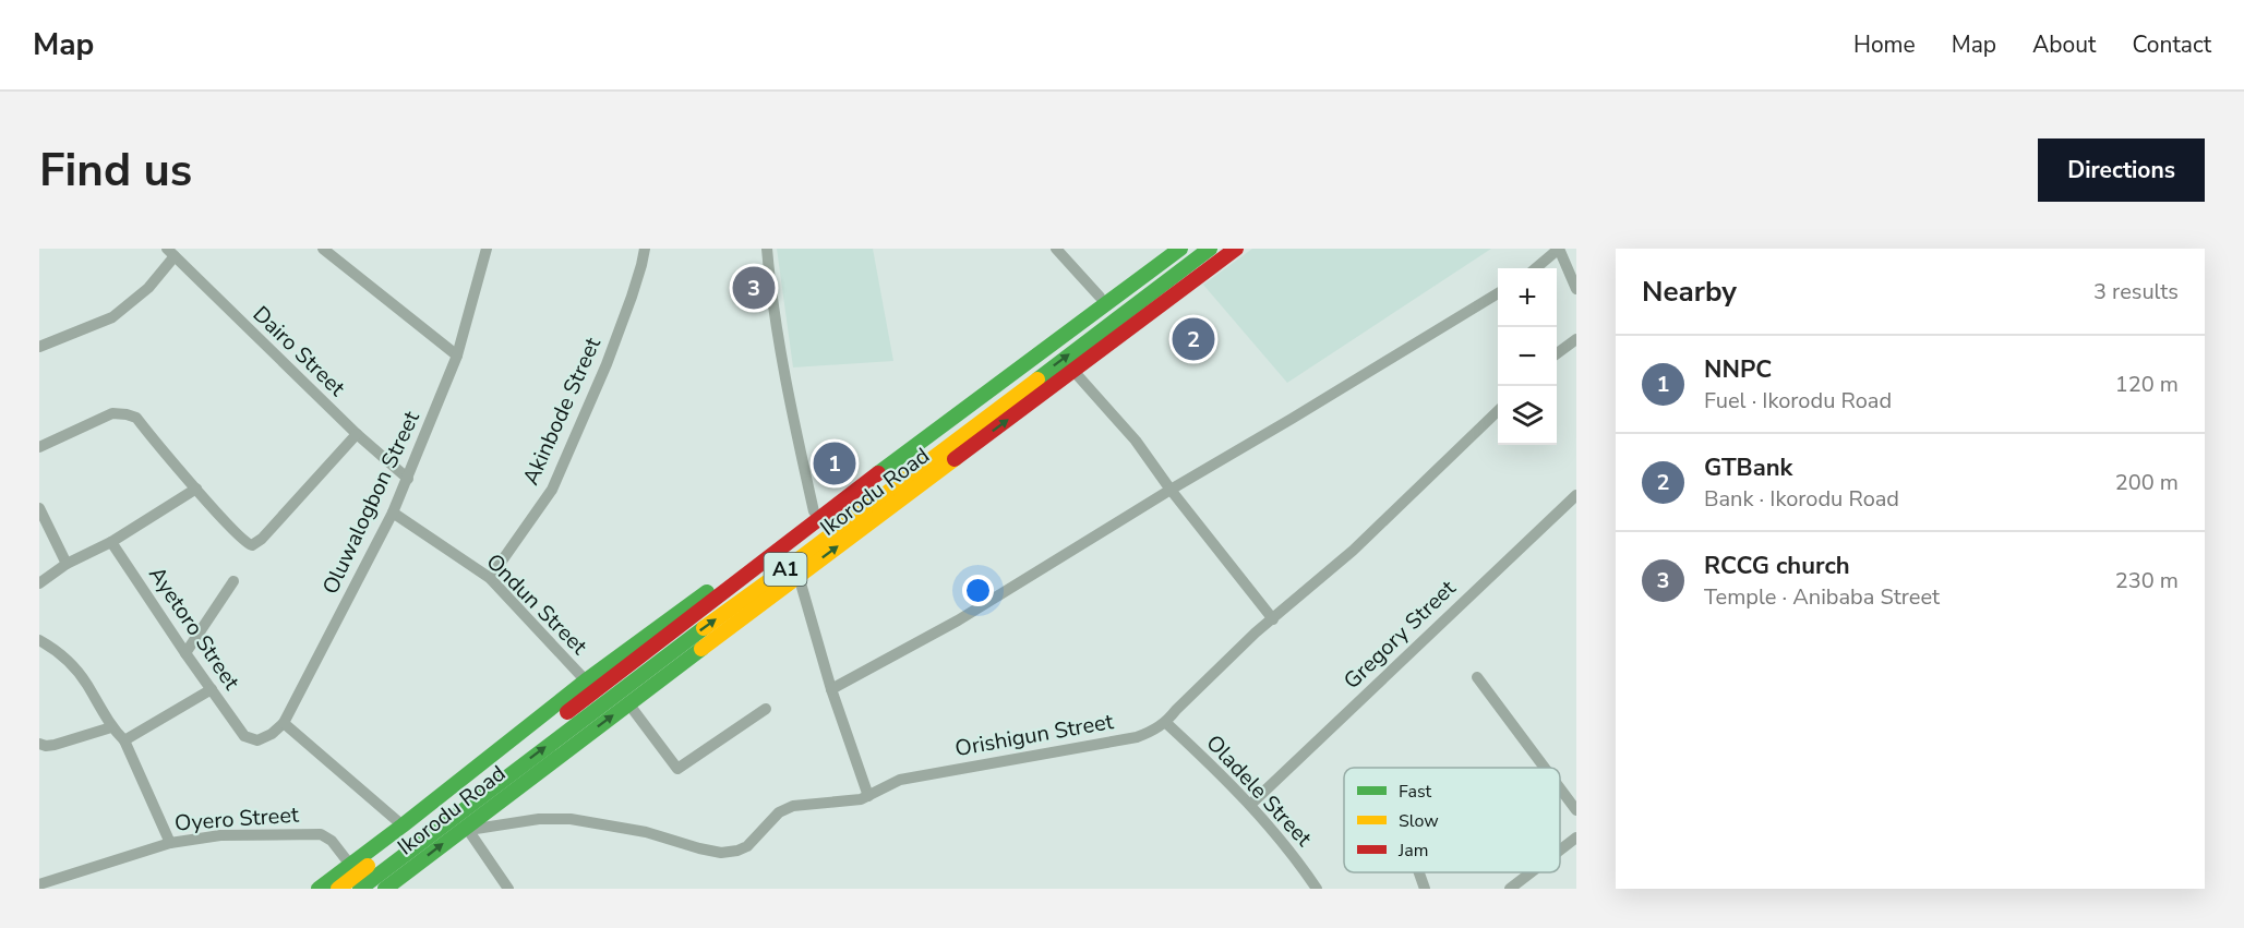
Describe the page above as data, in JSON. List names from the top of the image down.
{
  "streets": {
    "main road": ["Ikorodu Road", "A1"],
    "street": [
      "Dairo Street",
      "Akinbode Street",
      "Oluwalogbon Street",
      "Ondun Street",
      "Ayetoro Street",
      "Gregory Street",
      "Orishigun Street",
      "Oladele Street",
      "Oyero Street"
    ]
  },
  "crossings": [
    ["Dairo Street", "Oluwalogbon Street"],
    ["Akinbode Street", "Ondun Street"],
    ["Ikorodu Road", "Ondun Street"],
    ["Ikorodu Road", "Orishigun Street"],
    ["Ikorodu Road", "Oyero Street"],
    ["Oluwalogbon Street", "Ondun Street"],
    ["Oluwalogbon Street", "Ayetoro Street"],
    ["Gregory Street", "Oladele Street"],
    ["Orishigun Street", "Oladele Street"]
  ],
  "legend": ["Fast", "Slow", "Jam"],
  "page": {
    "header": "Map",
    "nav": [
      "Home",
      "Map",
      "About",
      "Contact"
    ],
    "buttons": "Directions",
    "title": "Find us",
    "heading": ["Nearby", "3 results"],
    "pins": ["3", "2", "1"],
    "map_buttons": ["+", "−"],
    "list": [
      {
        "mark": "1",
        "name": "NNPC",
        "note": "Fuel · Ikorodu Road",
        "value": "120 m"
      },
      {
        "mark": "2",
        "name": "GTBank",
        "note": "Bank · Ikorodu Road",
        "value": "200 m"
      },
      {
        "mark": "3",
        "name": "RCCG church",
        "note": "Temple · Anibaba Street",
        "value": "230 m"
      }
    ]
  }
}
